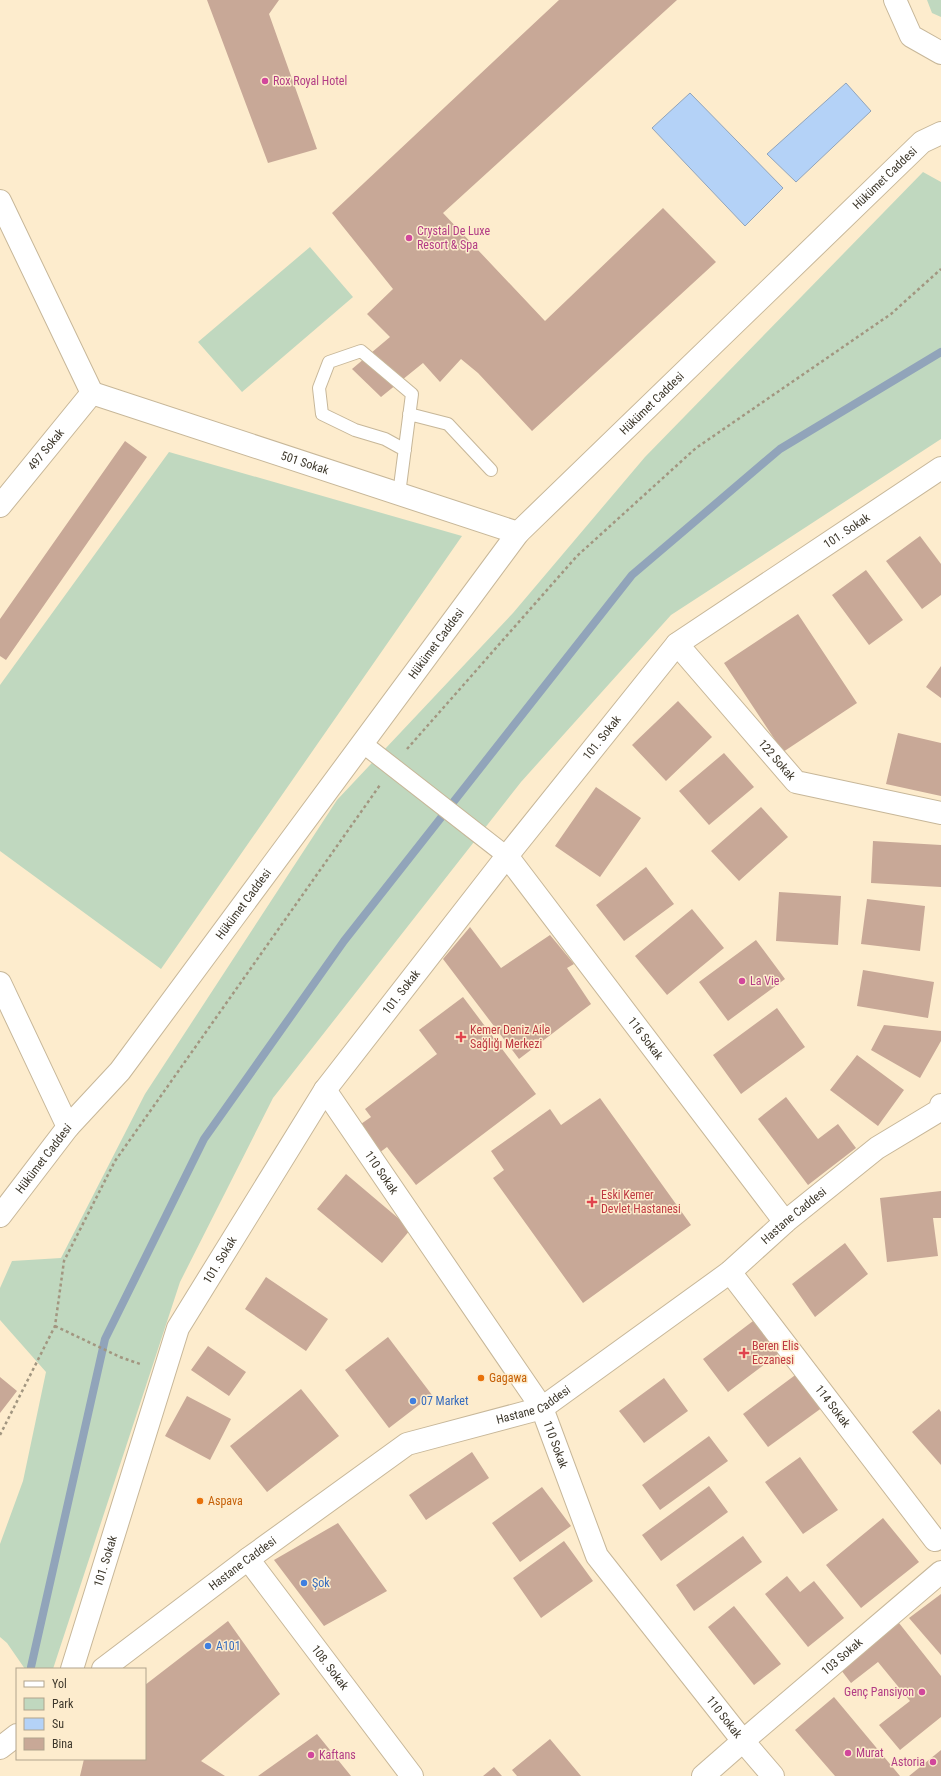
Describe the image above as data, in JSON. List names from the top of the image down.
{
  "streets": {
    "street": [
      "Hükümet Caddesi",
      "497 Sokak",
      "501 Sokak",
      "101. Sokak",
      "122 Sokak",
      "116 Sokak",
      "110 Sokak",
      "Hastane Caddesi",
      "114 Sokak",
      "103 Sokak",
      "108. Sokak"
    ]
  },
  "crossings": [
    ["Hükümet Caddesi", "501 Sokak"],
    ["497 Sokak", "501 Sokak"],
    ["101. Sokak", "122 Sokak"],
    ["101. Sokak", "116 Sokak"],
    ["101. Sokak", "110 Sokak"],
    ["116 Sokak", "Hastane Caddesi"],
    ["110 Sokak", "Hastane Caddesi"],
    ["110 Sokak", "103 Sokak"],
    ["Hastane Caddesi", "114 Sokak"],
    ["Hastane Caddesi", "108. Sokak"]
  ],
  "places": {
    "other": [
      "Rox Royal Hotel",
      "Crystal De Luxe Resort & Spa",
      "La Vie",
      "Gagawa",
      "07 Market",
      "Aspava",
      "Şok",
      "A101",
      "Genç Pansiyon",
      "Murat",
      "Kaftans",
      "Astoria"
    ],
    "health": ["Kemer Deniz Aile Sağlığı Merkezi", "Eski Kemer Devlet Hastanesi", "Beren Elis Eczanesi"]
  },
  "legend": [
    "Yol",
    "Park",
    "Su",
    "Bina"
  ]
}
